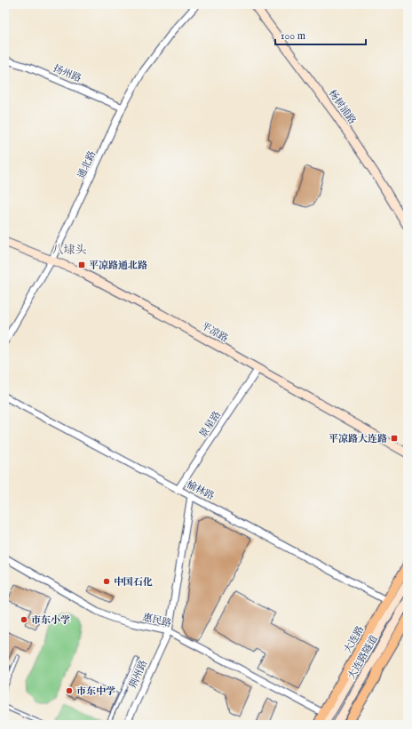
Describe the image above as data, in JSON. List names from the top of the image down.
{
  "streets": {
    "main road": [
      "杨树浦路",
      "平凉路",
      "大连路",
      "大连路隧道"
    ],
    "street": [
      "扬州路",
      "通北路",
      "景星路",
      "榆林路",
      "惠民路",
      "荆州路"
    ]
  },
  "crossings": [
    ["扬州路", "通北路"],
    ["通北路", "平凉路"],
    ["平凉路", "景星路"],
    ["景星路", "榆林路"],
    ["榆林路", "大连路"],
    ["惠民路", "大连路"],
    ["惠民路", "荆州路"]
  ],
  "districts": ["八埭头"],
  "places": {
    "transit": ["平凉路通北路", "平凉路大连路"],
    "other": ["中国石化", "市东小学", "市东中学"]
  },
  "scale_bar": "100 m"
}
